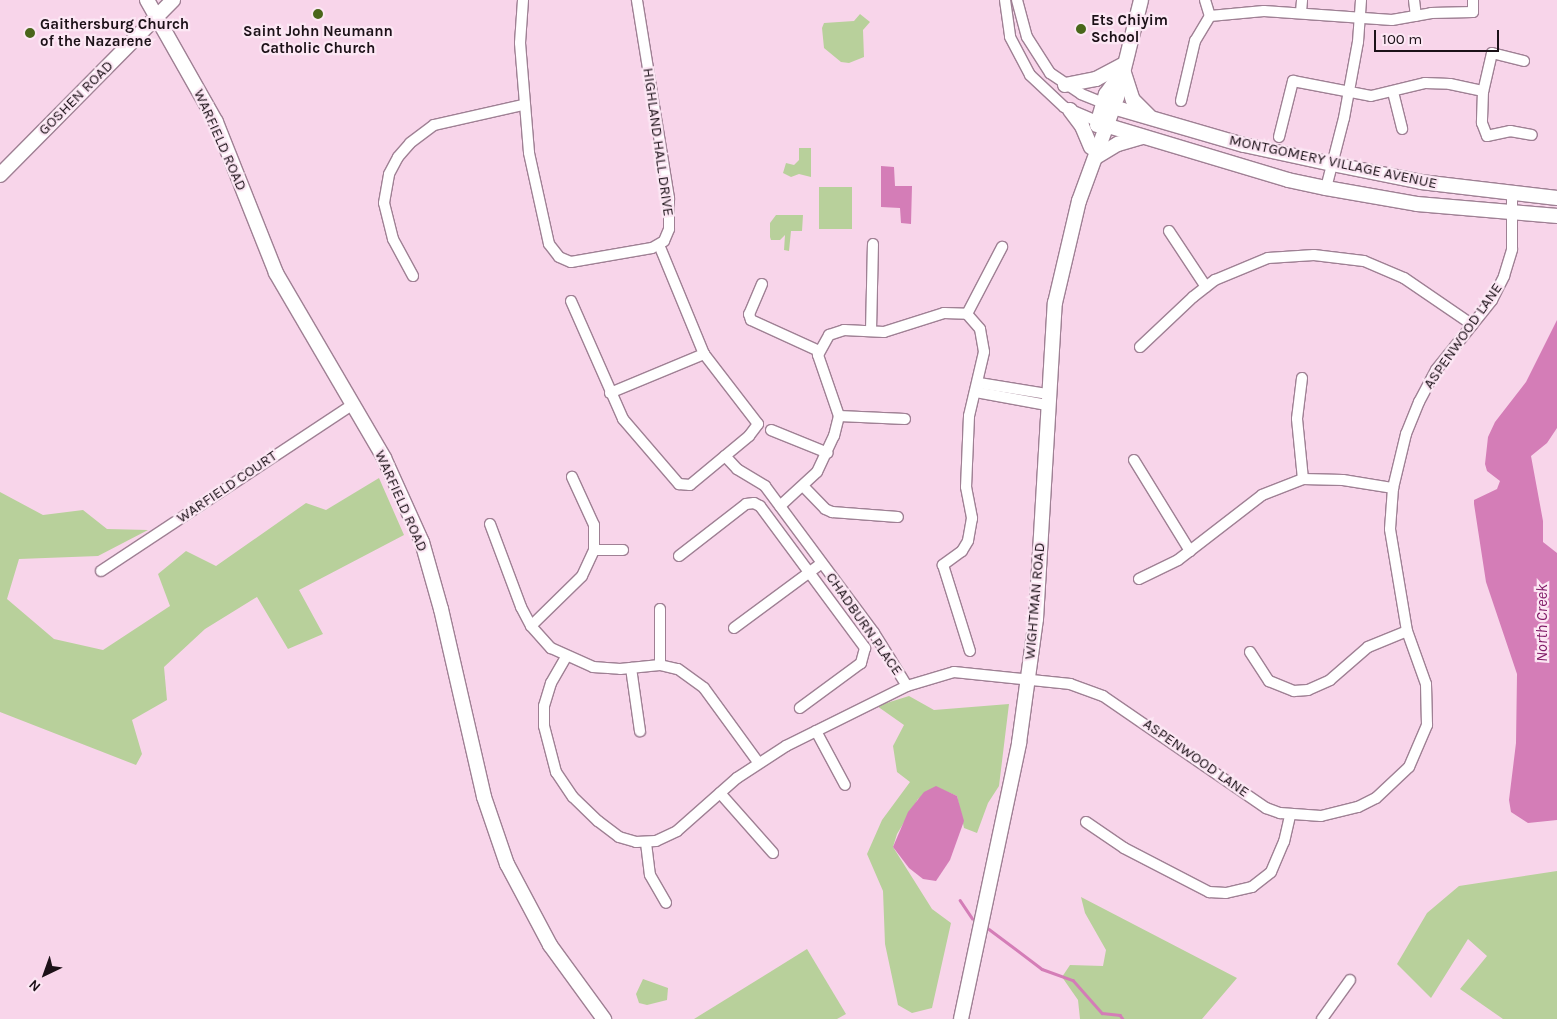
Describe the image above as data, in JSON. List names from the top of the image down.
{
  "streets": {
    "main road": [
      "GOSHEN ROAD",
      "WARFIELD ROAD",
      "MONTGOMERY VILLAGE AVENUE",
      "WIGHTMAN ROAD"
    ],
    "street": [
      "HIGHLAND HALL DRIVE",
      "ASPENWOOD LANE",
      "WARFIELD COURT",
      "CHADBURN PLACE"
    ]
  },
  "crossings": [
    ["GOSHEN ROAD", "WARFIELD ROAD"],
    ["WARFIELD ROAD", "WARFIELD COURT"],
    ["MONTGOMERY VILLAGE AVENUE", "ASPENWOOD LANE"],
    ["MONTGOMERY VILLAGE AVENUE", "WIGHTMAN ROAD"],
    ["ASPENWOOD LANE", "WIGHTMAN ROAD"],
    ["ASPENWOOD LANE", "CHADBURN PLACE"]
  ],
  "water": ["North Creek"],
  "places": ["Saint John Neumann Catholic Church", "Ets Chiyim School", "Gaithersburg Church of the Nazarene"],
  "scale_bar": "100 m",
  "north": "bottom left"
}
